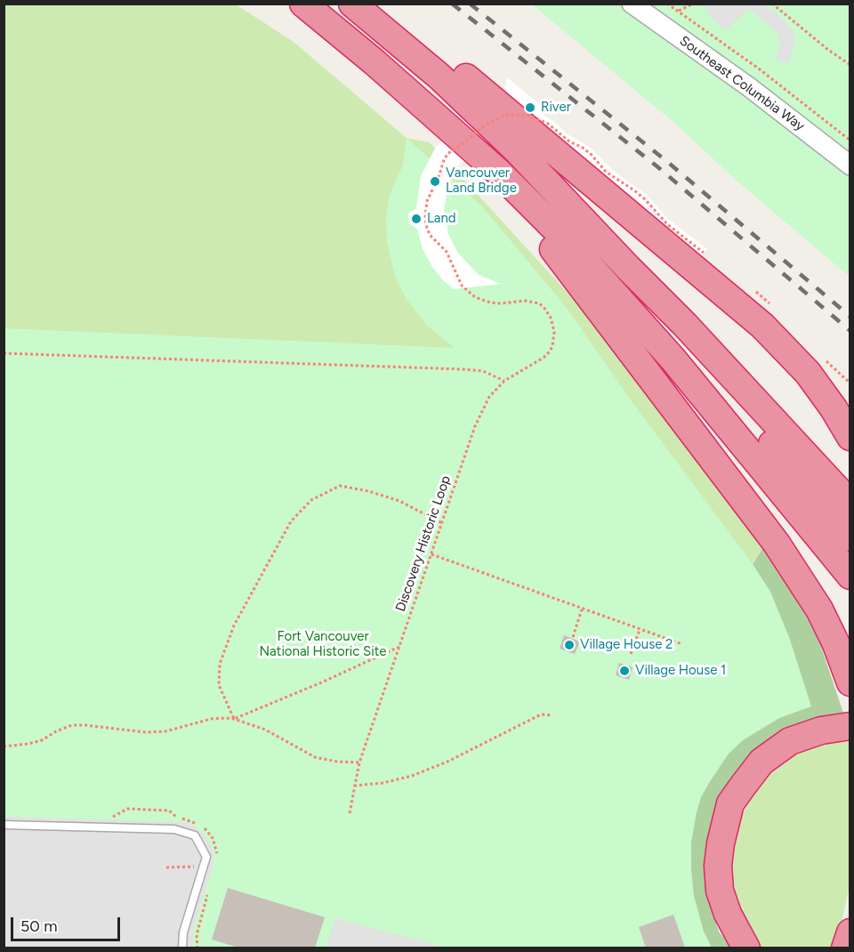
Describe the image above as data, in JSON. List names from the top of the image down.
{
  "streets": {
    "street": ["Southeast Columbia Way"],
    "path": ["Discovery Historic Loop"]
  },
  "parks": ["Fort Vancouver National Historic Site"],
  "places": [
    "River",
    "Vancouver Land Bridge",
    "Land",
    "Village House 2",
    "Village House 1"
  ],
  "scale_bar": "50 m"
}
